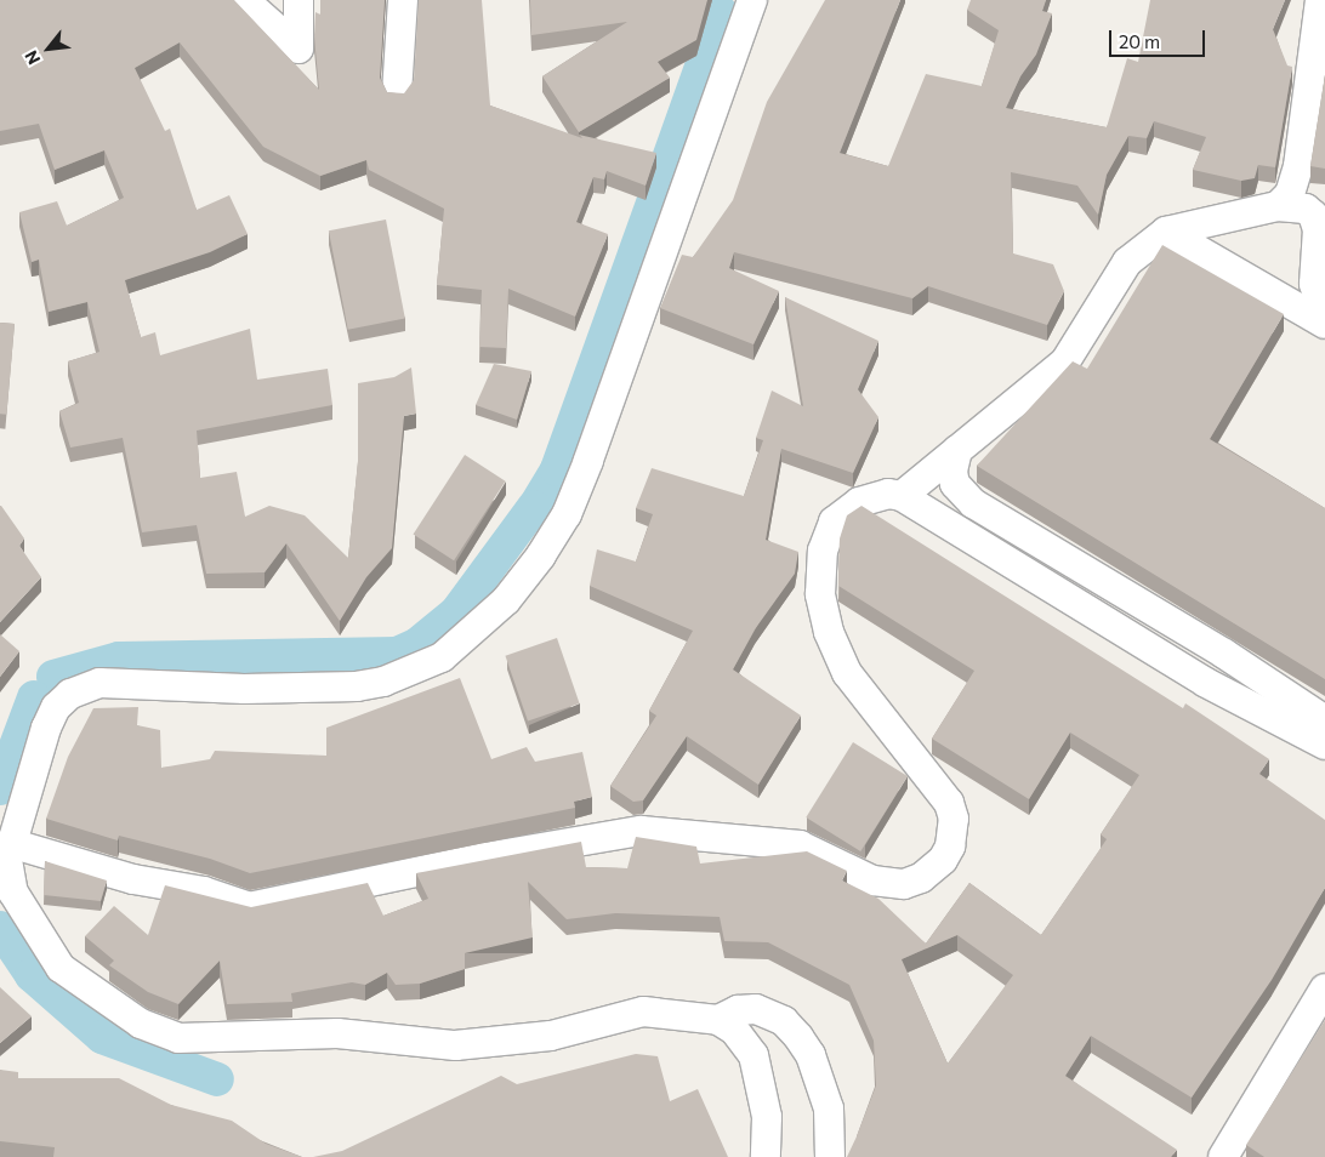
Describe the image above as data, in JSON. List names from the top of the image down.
{
  "scale_bar": "20 m",
  "north": "bottom left"
}
